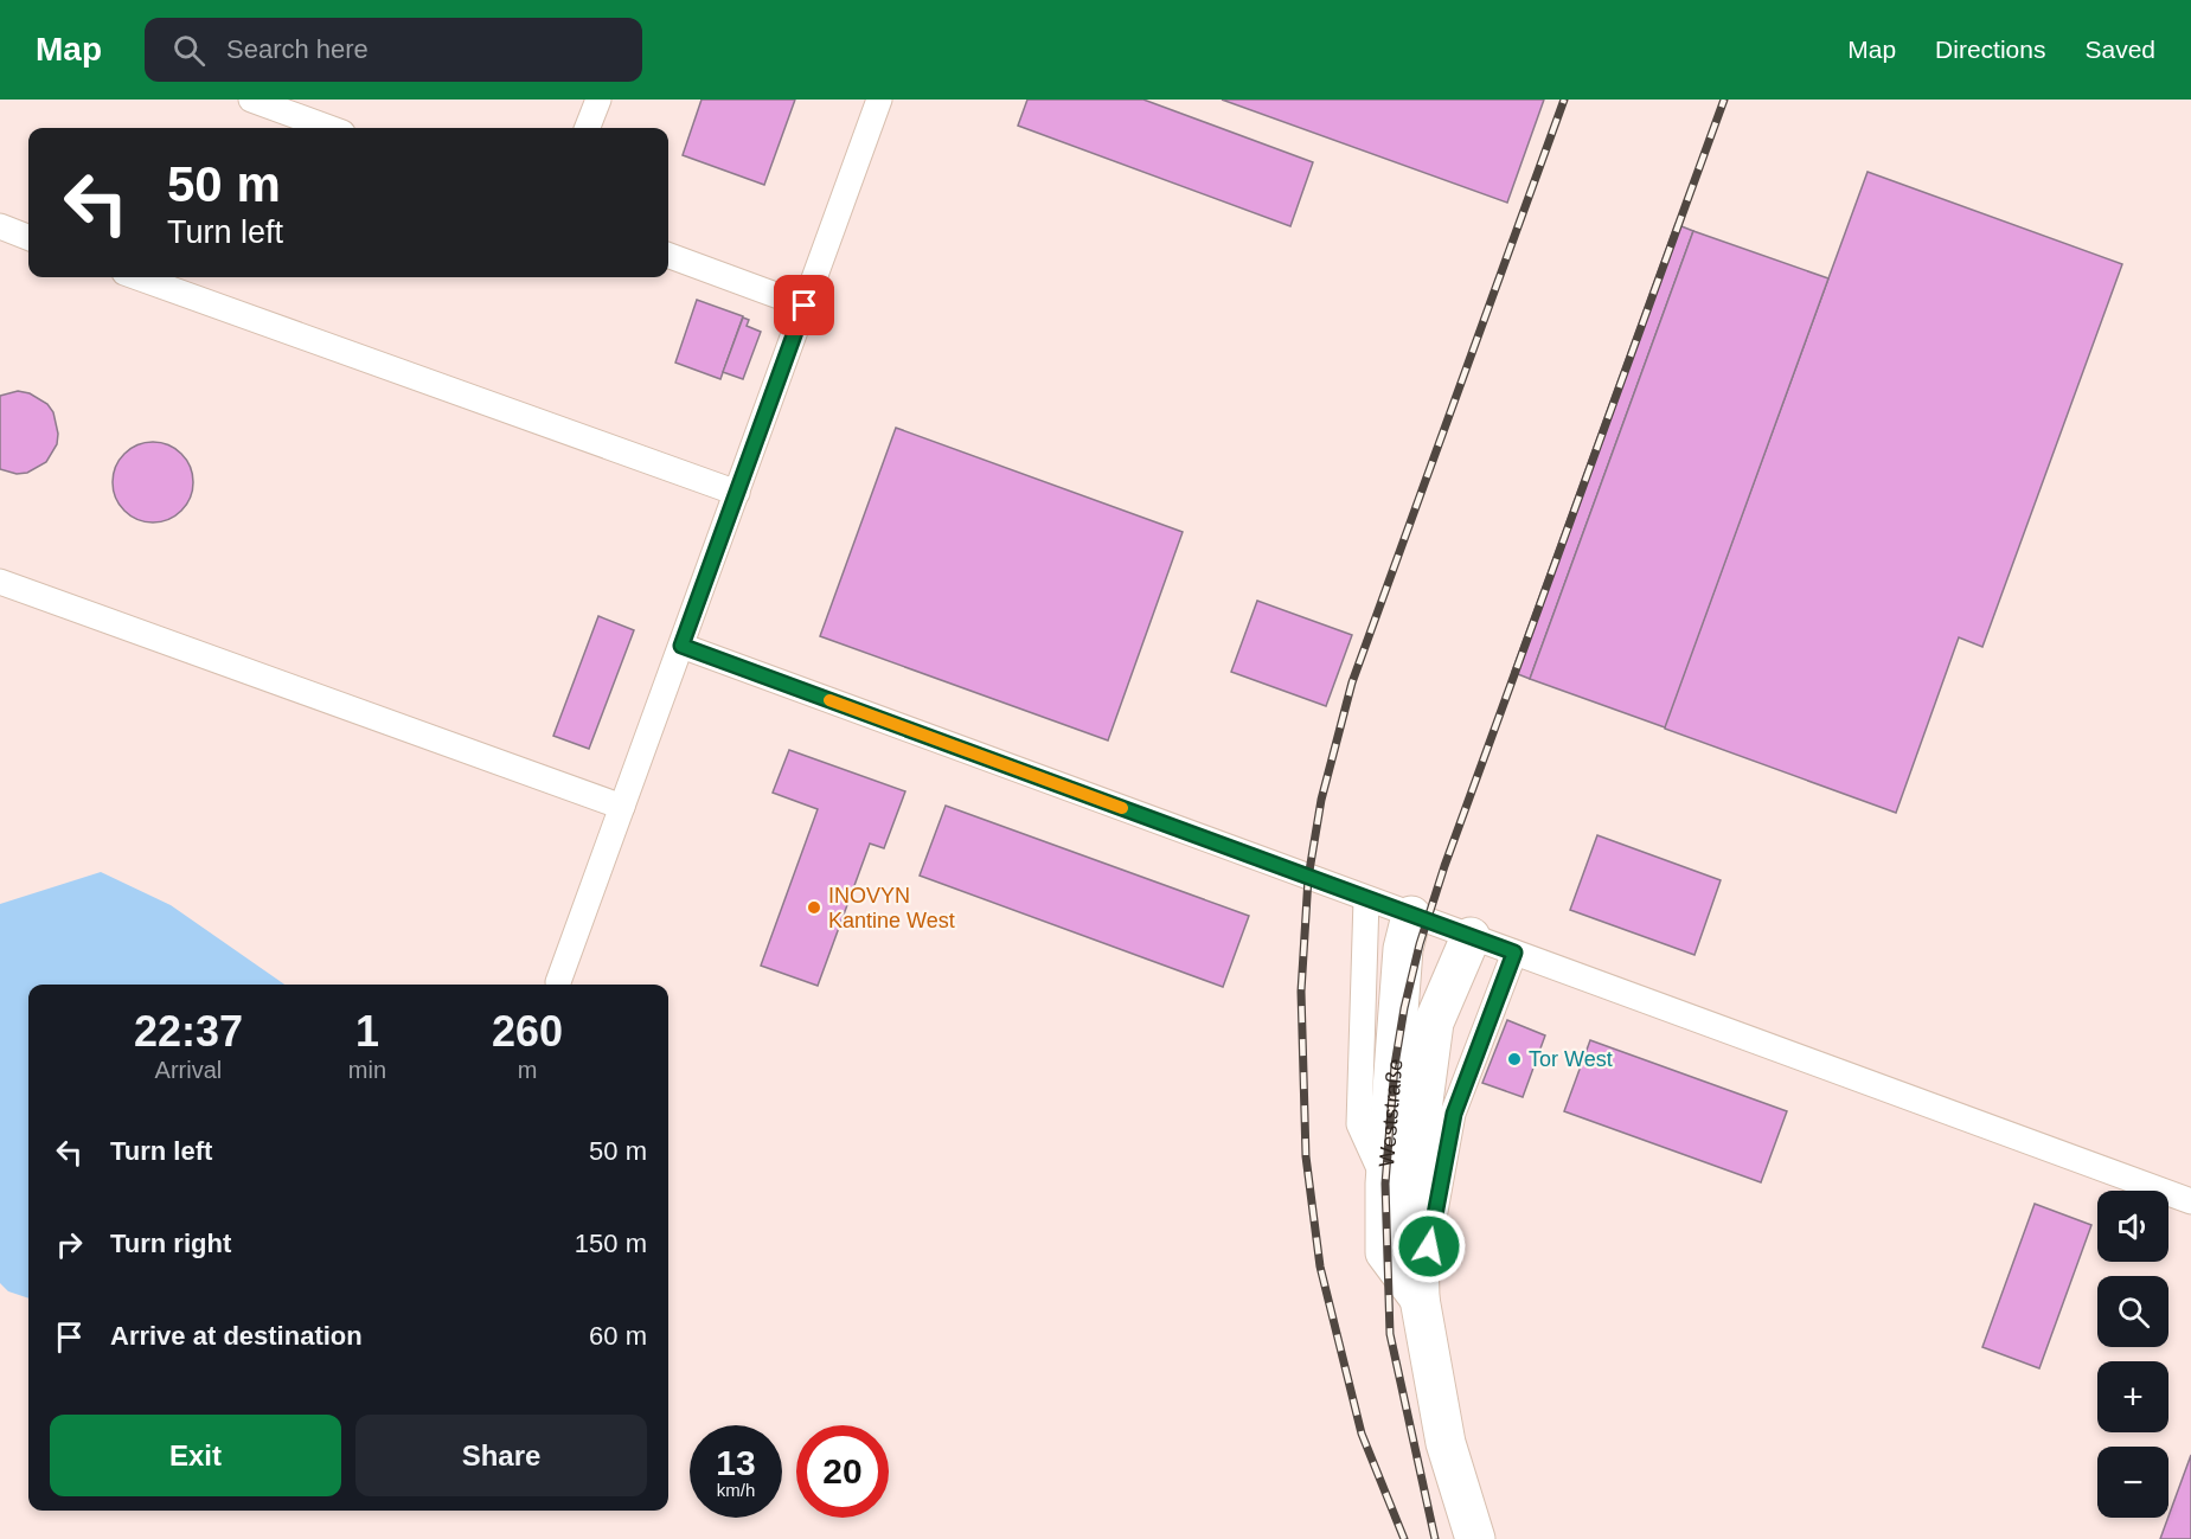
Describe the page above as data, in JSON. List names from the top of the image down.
{
  "streets": {
    "street": ["Weststraße"]
  },
  "places": ["INOVYN Kantine West", "Tor West"],
  "page": {
    "header": "Map",
    "search": "Search here",
    "nav": ["Map", "Directions", "Saved"],
    "turn": ["50 m", "Turn left"],
    "eta": [
      "22:37",
      "Arrival",
      "1",
      "min",
      "260",
      "m"
    ],
    "list": [
      {
        "name": "Turn left",
        "value": "50 m"
      },
      {
        "name": "Turn right",
        "value": "150 m"
      },
      {
        "name": "Arrive at destination",
        "value": "60 m"
      }
    ],
    "map_buttons": ["+", "−"],
    "buttons": ["Exit", "Share"],
    "speed": "13 km/h",
    "limit": "20"
  }
}
